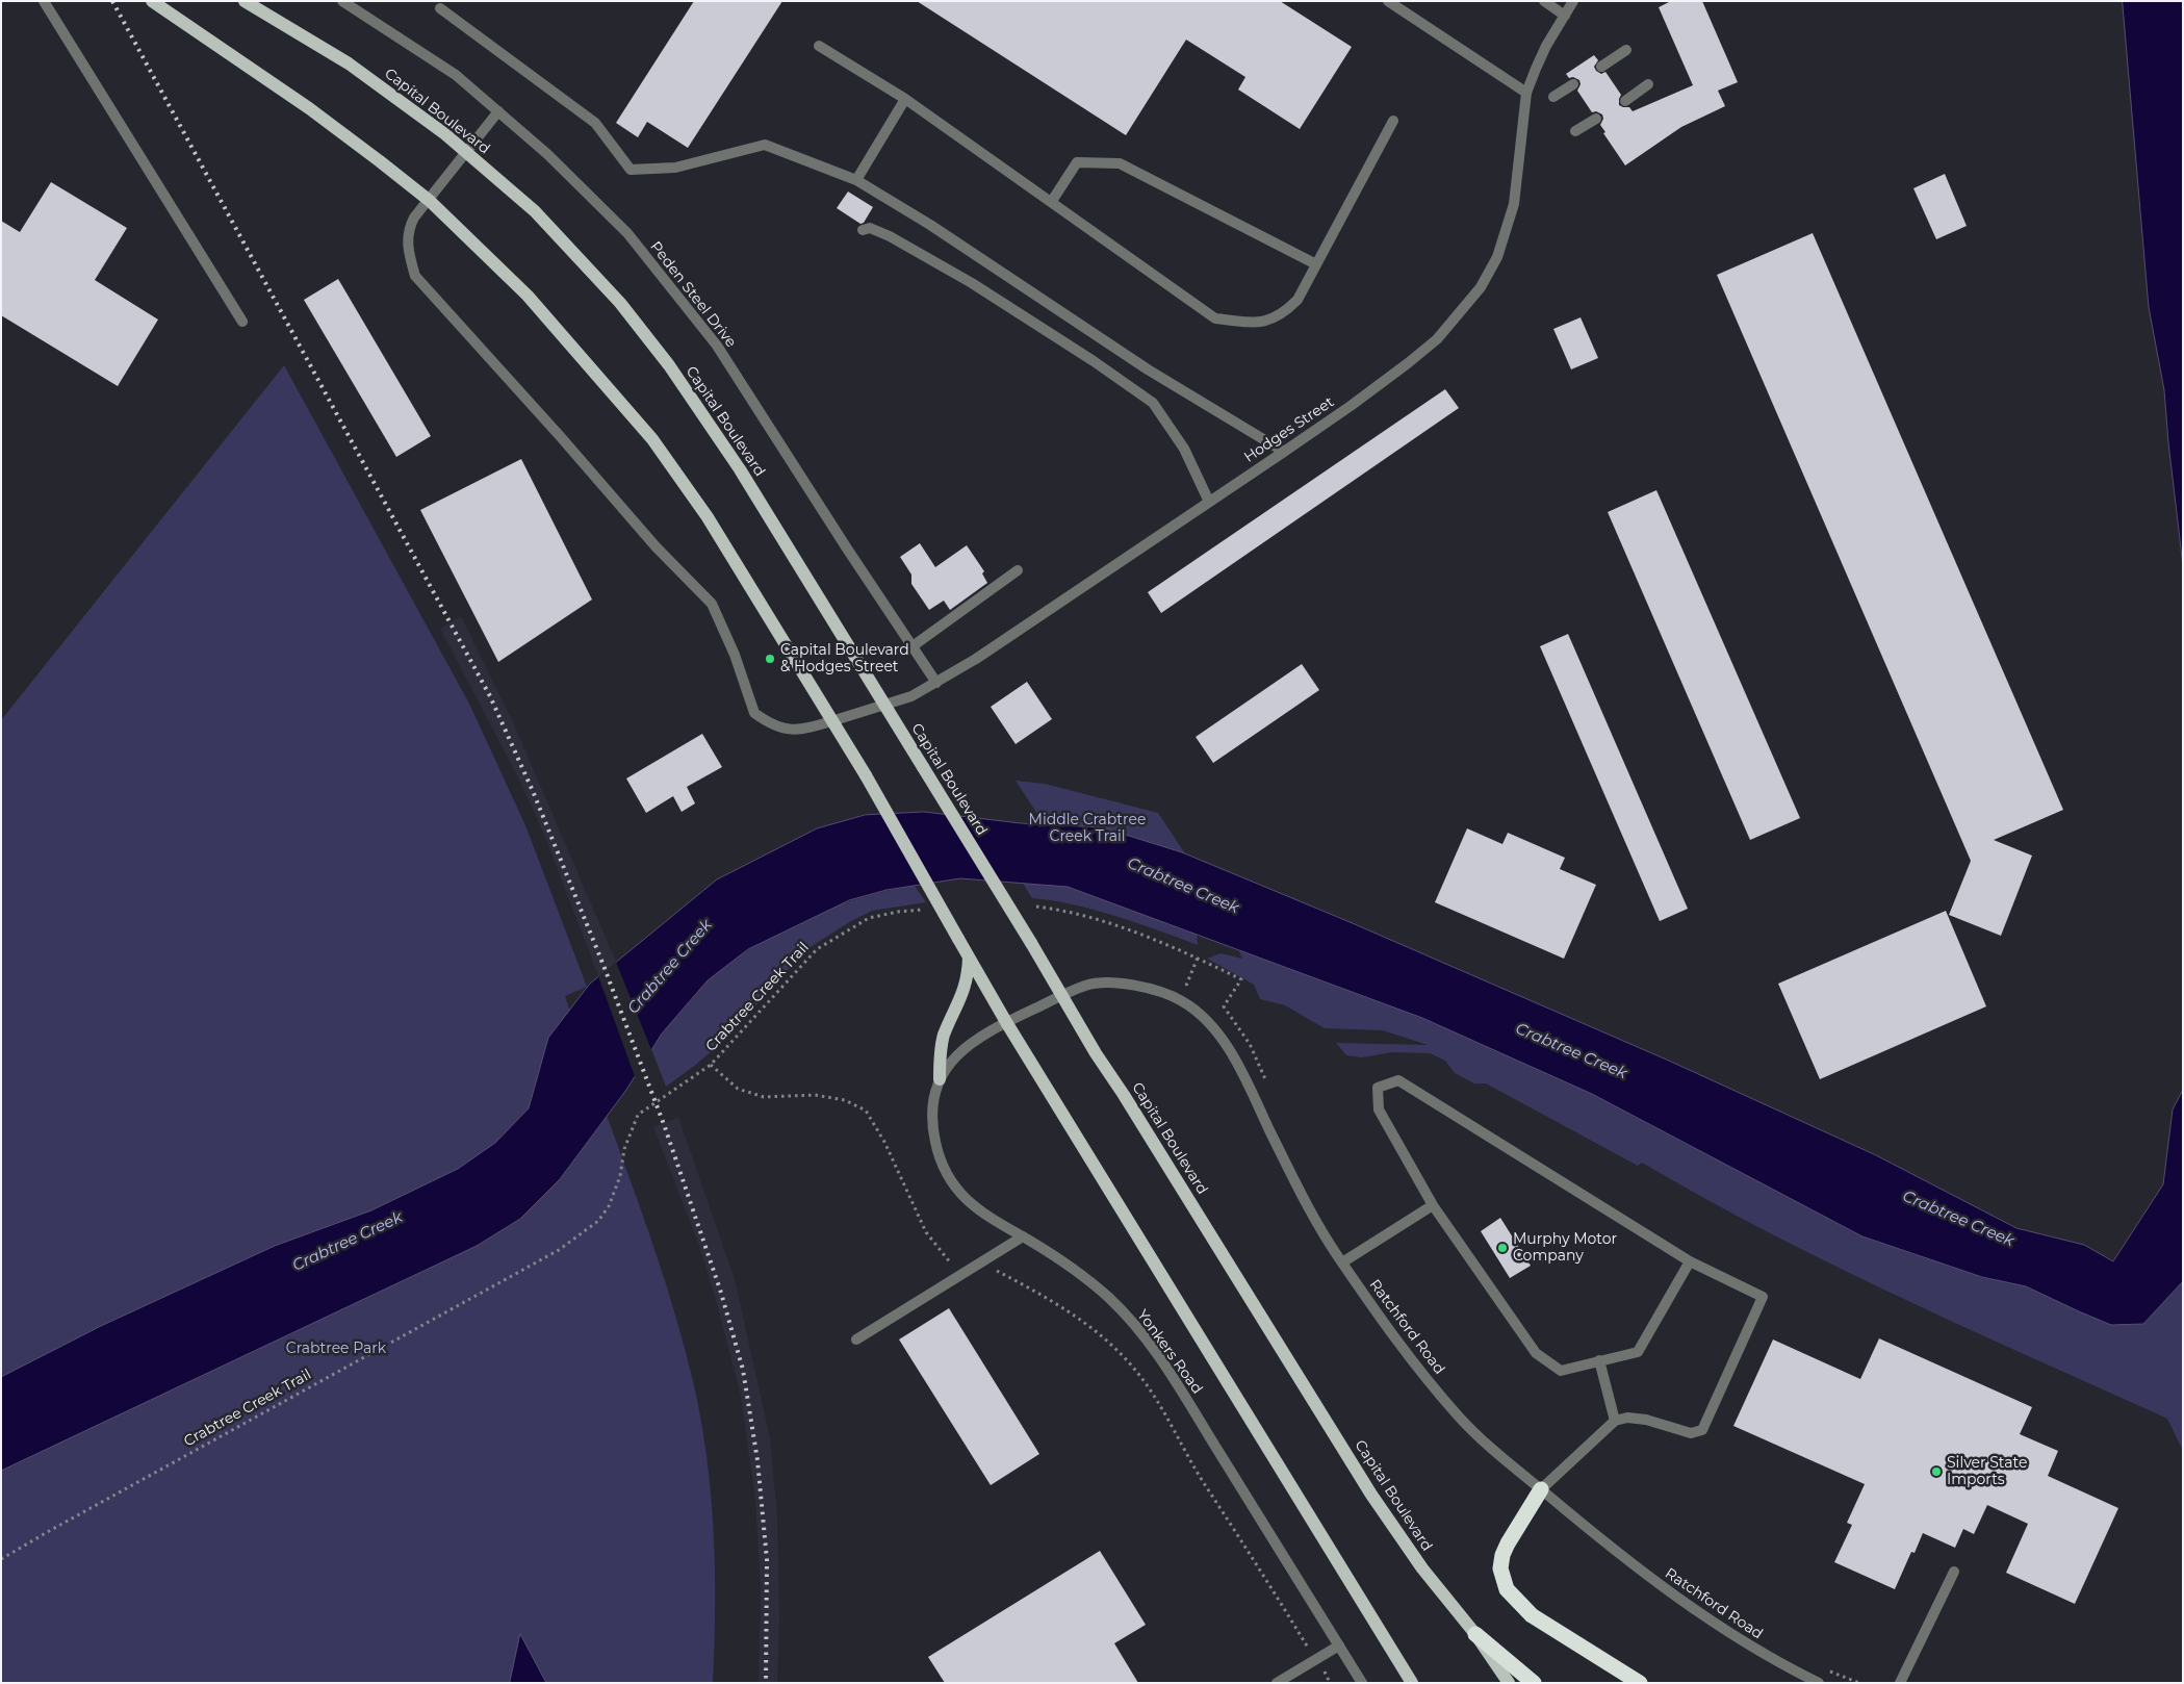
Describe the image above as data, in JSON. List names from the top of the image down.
{
  "streets": {
    "main road": ["Capital Boulevard"],
    "street": [
      "Peden Steel Drive",
      "Hodges Street",
      "Ratchford Road",
      "Yonkers Road"
    ],
    "path": ["Crabtree Creek Trail"]
  },
  "crossings": [
    ["Capital Boulevard", "Hodges Street"],
    ["Capital Boulevard", "Ratchford Road"],
    ["Peden Steel Drive", "Hodges Street"],
    ["Ratchford Road", "Yonkers Road"]
  ],
  "water": ["Crabtree Creek"],
  "parks": ["Middle Crabtree Creek Trail", "Crabtree Park"],
  "places": ["Capital Boulevard & Hodges Street", "Murphy Motor Company", "Silver State Imports"]
}
